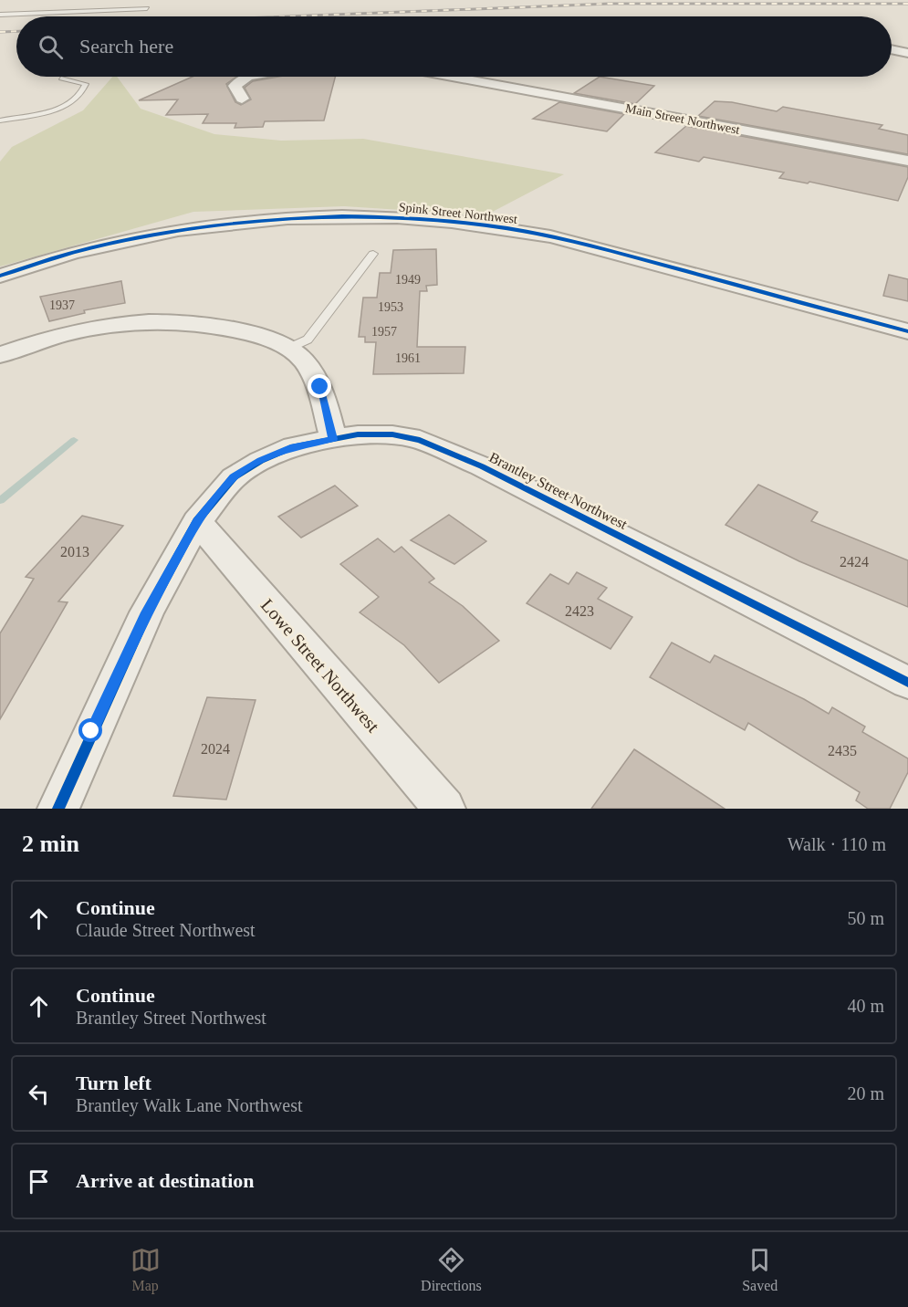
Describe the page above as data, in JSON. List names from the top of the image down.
{
  "streets": {
    "street": [
      "Main Street Northwest",
      "Spink Street Northwest",
      "Brantley Street Northwest",
      "Lowe Street Northwest"
    ]
  },
  "crossings": [
    ["Brantley Street Northwest", "Lowe Street Northwest"]
  ],
  "house_numbers": [
    "1949",
    "1937",
    "1953",
    "1957",
    "1961",
    "2013",
    "2424",
    "2423",
    "2024",
    "2435"
  ],
  "page": {
    "search": "Search here",
    "heading": ["2 min", "Walk · 110 m"],
    "list": [
      ["Continue", "Claude Street Northwest", "50 m"],
      ["Continue", "Brantley Street Northwest", "40 m"],
      ["Turn left", "Brantley Walk Lane Northwest", "20 m"],
      "Arrive at destination"
    ],
    "nav": ["Map", "Directions", "Saved"]
  }
}
